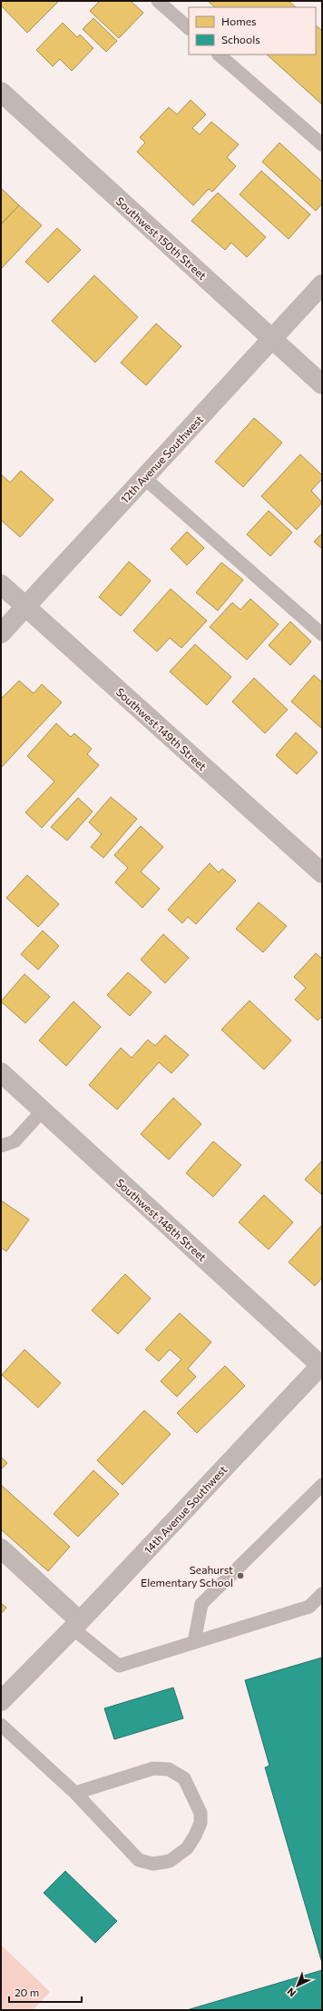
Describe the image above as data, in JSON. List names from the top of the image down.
{
  "streets": {
    "street": [
      "Southwest 150th Street",
      "12th Avenue Southwest",
      "Southwest 149th Street",
      "Southwest 148th Street",
      "14th Avenue Southwest"
    ]
  },
  "crossings": [
    ["Southwest 150th Street", "12th Avenue Southwest"],
    ["12th Avenue Southwest", "Southwest 149th Street"],
    ["Southwest 148th Street", "14th Avenue Southwest"]
  ],
  "places": ["Seahurst Elementary School"],
  "legend": ["Homes", "Schools"],
  "scale_bar": "20 m",
  "north": "bottom left"
}
